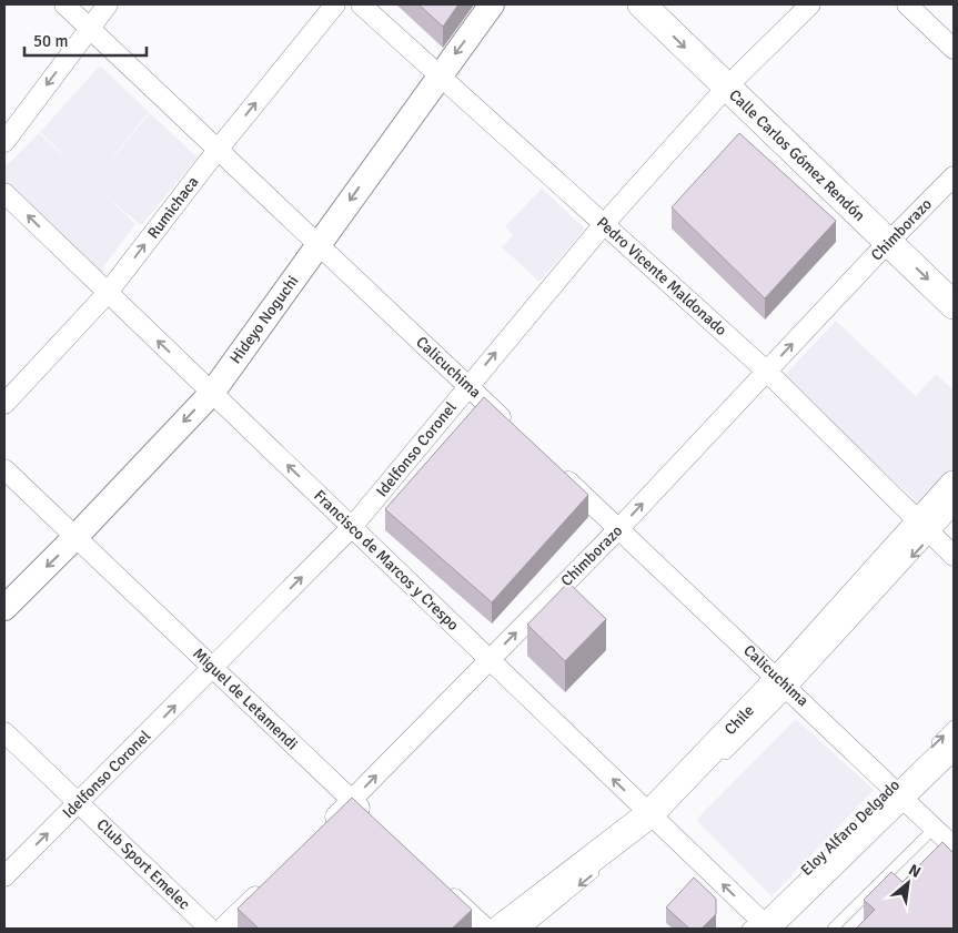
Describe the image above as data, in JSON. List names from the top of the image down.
{
  "streets": {
    "main road": ["Calle Carlos Gómez Rendón", "Chile", "Eloy Alfaro Delgado"],
    "street": [
      "Rumichaca",
      "Chimborazo",
      "Pedro Vicente Maldonado",
      "Hideyo Noguchi",
      "Calicuchima",
      "Idelfonso Coronel",
      "Francisco de Marcos y Crespo",
      "Miguel de Letamendi",
      "Club Sport Emelec"
    ]
  },
  "crossings": [
    ["Calle Carlos Gómez Rendón", "Chimborazo"],
    ["Calle Carlos Gómez Rendón", "Idelfonso Coronel"],
    ["Rumichaca", "Calicuchima"],
    ["Rumichaca", "Francisco de Marcos y Crespo"],
    ["Chimborazo", "Pedro Vicente Maldonado"],
    ["Chimborazo", "Calicuchima"],
    ["Chimborazo", "Francisco de Marcos y Crespo"],
    ["Chimborazo", "Miguel de Letamendi"],
    ["Pedro Vicente Maldonado", "Hideyo Noguchi"],
    ["Pedro Vicente Maldonado", "Idelfonso Coronel"],
    ["Pedro Vicente Maldonado", "Chile"],
    ["Hideyo Noguchi", "Calicuchima"],
    ["Hideyo Noguchi", "Francisco de Marcos y Crespo"],
    ["Hideyo Noguchi", "Miguel de Letamendi"],
    ["Calicuchima", "Idelfonso Coronel"],
    ["Calicuchima", "Chile"],
    ["Calicuchima", "Eloy Alfaro Delgado"],
    ["Idelfonso Coronel", "Francisco de Marcos y Crespo"],
    ["Idelfonso Coronel", "Miguel de Letamendi"],
    ["Idelfonso Coronel", "Club Sport Emelec"],
    ["Francisco de Marcos y Crespo", "Chile"],
    ["Francisco de Marcos y Crespo", "Eloy Alfaro Delgado"]
  ],
  "one_way": [
    "Calle Carlos Gómez Rendón",
    "Rumichaca",
    "Chimborazo",
    "Hideyo Noguchi",
    "Idelfonso Coronel",
    "Francisco de Marcos y Crespo"
  ],
  "scale_bar": "50 m",
  "north": "top right"
}
